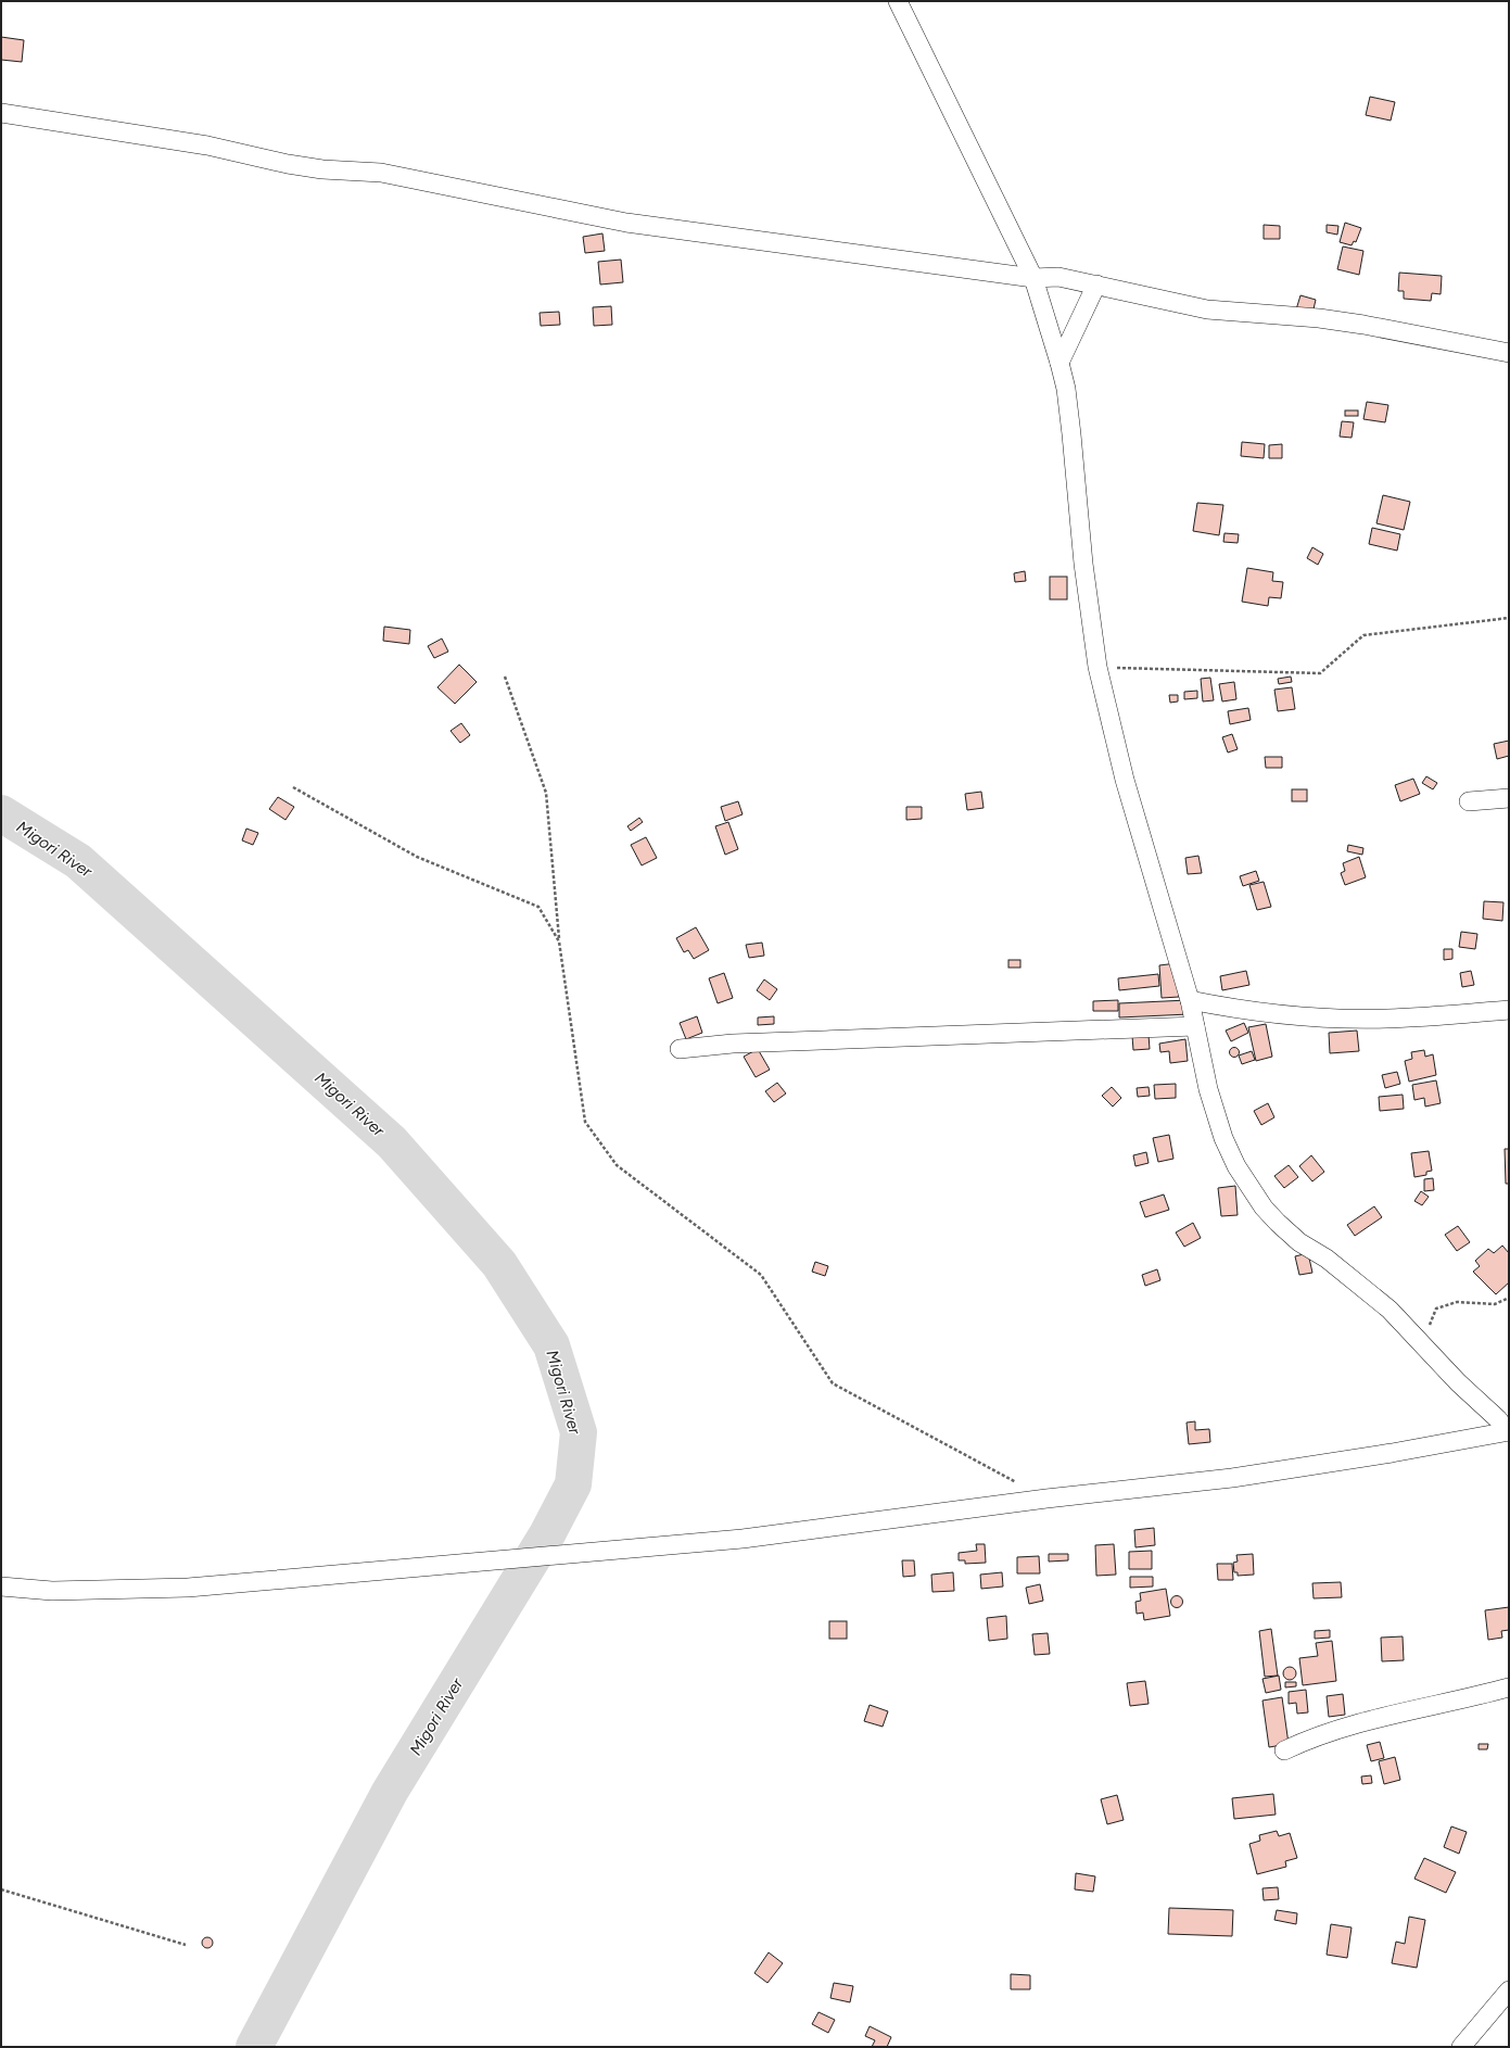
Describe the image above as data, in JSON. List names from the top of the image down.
{
  "water": ["Migori River"]
}
